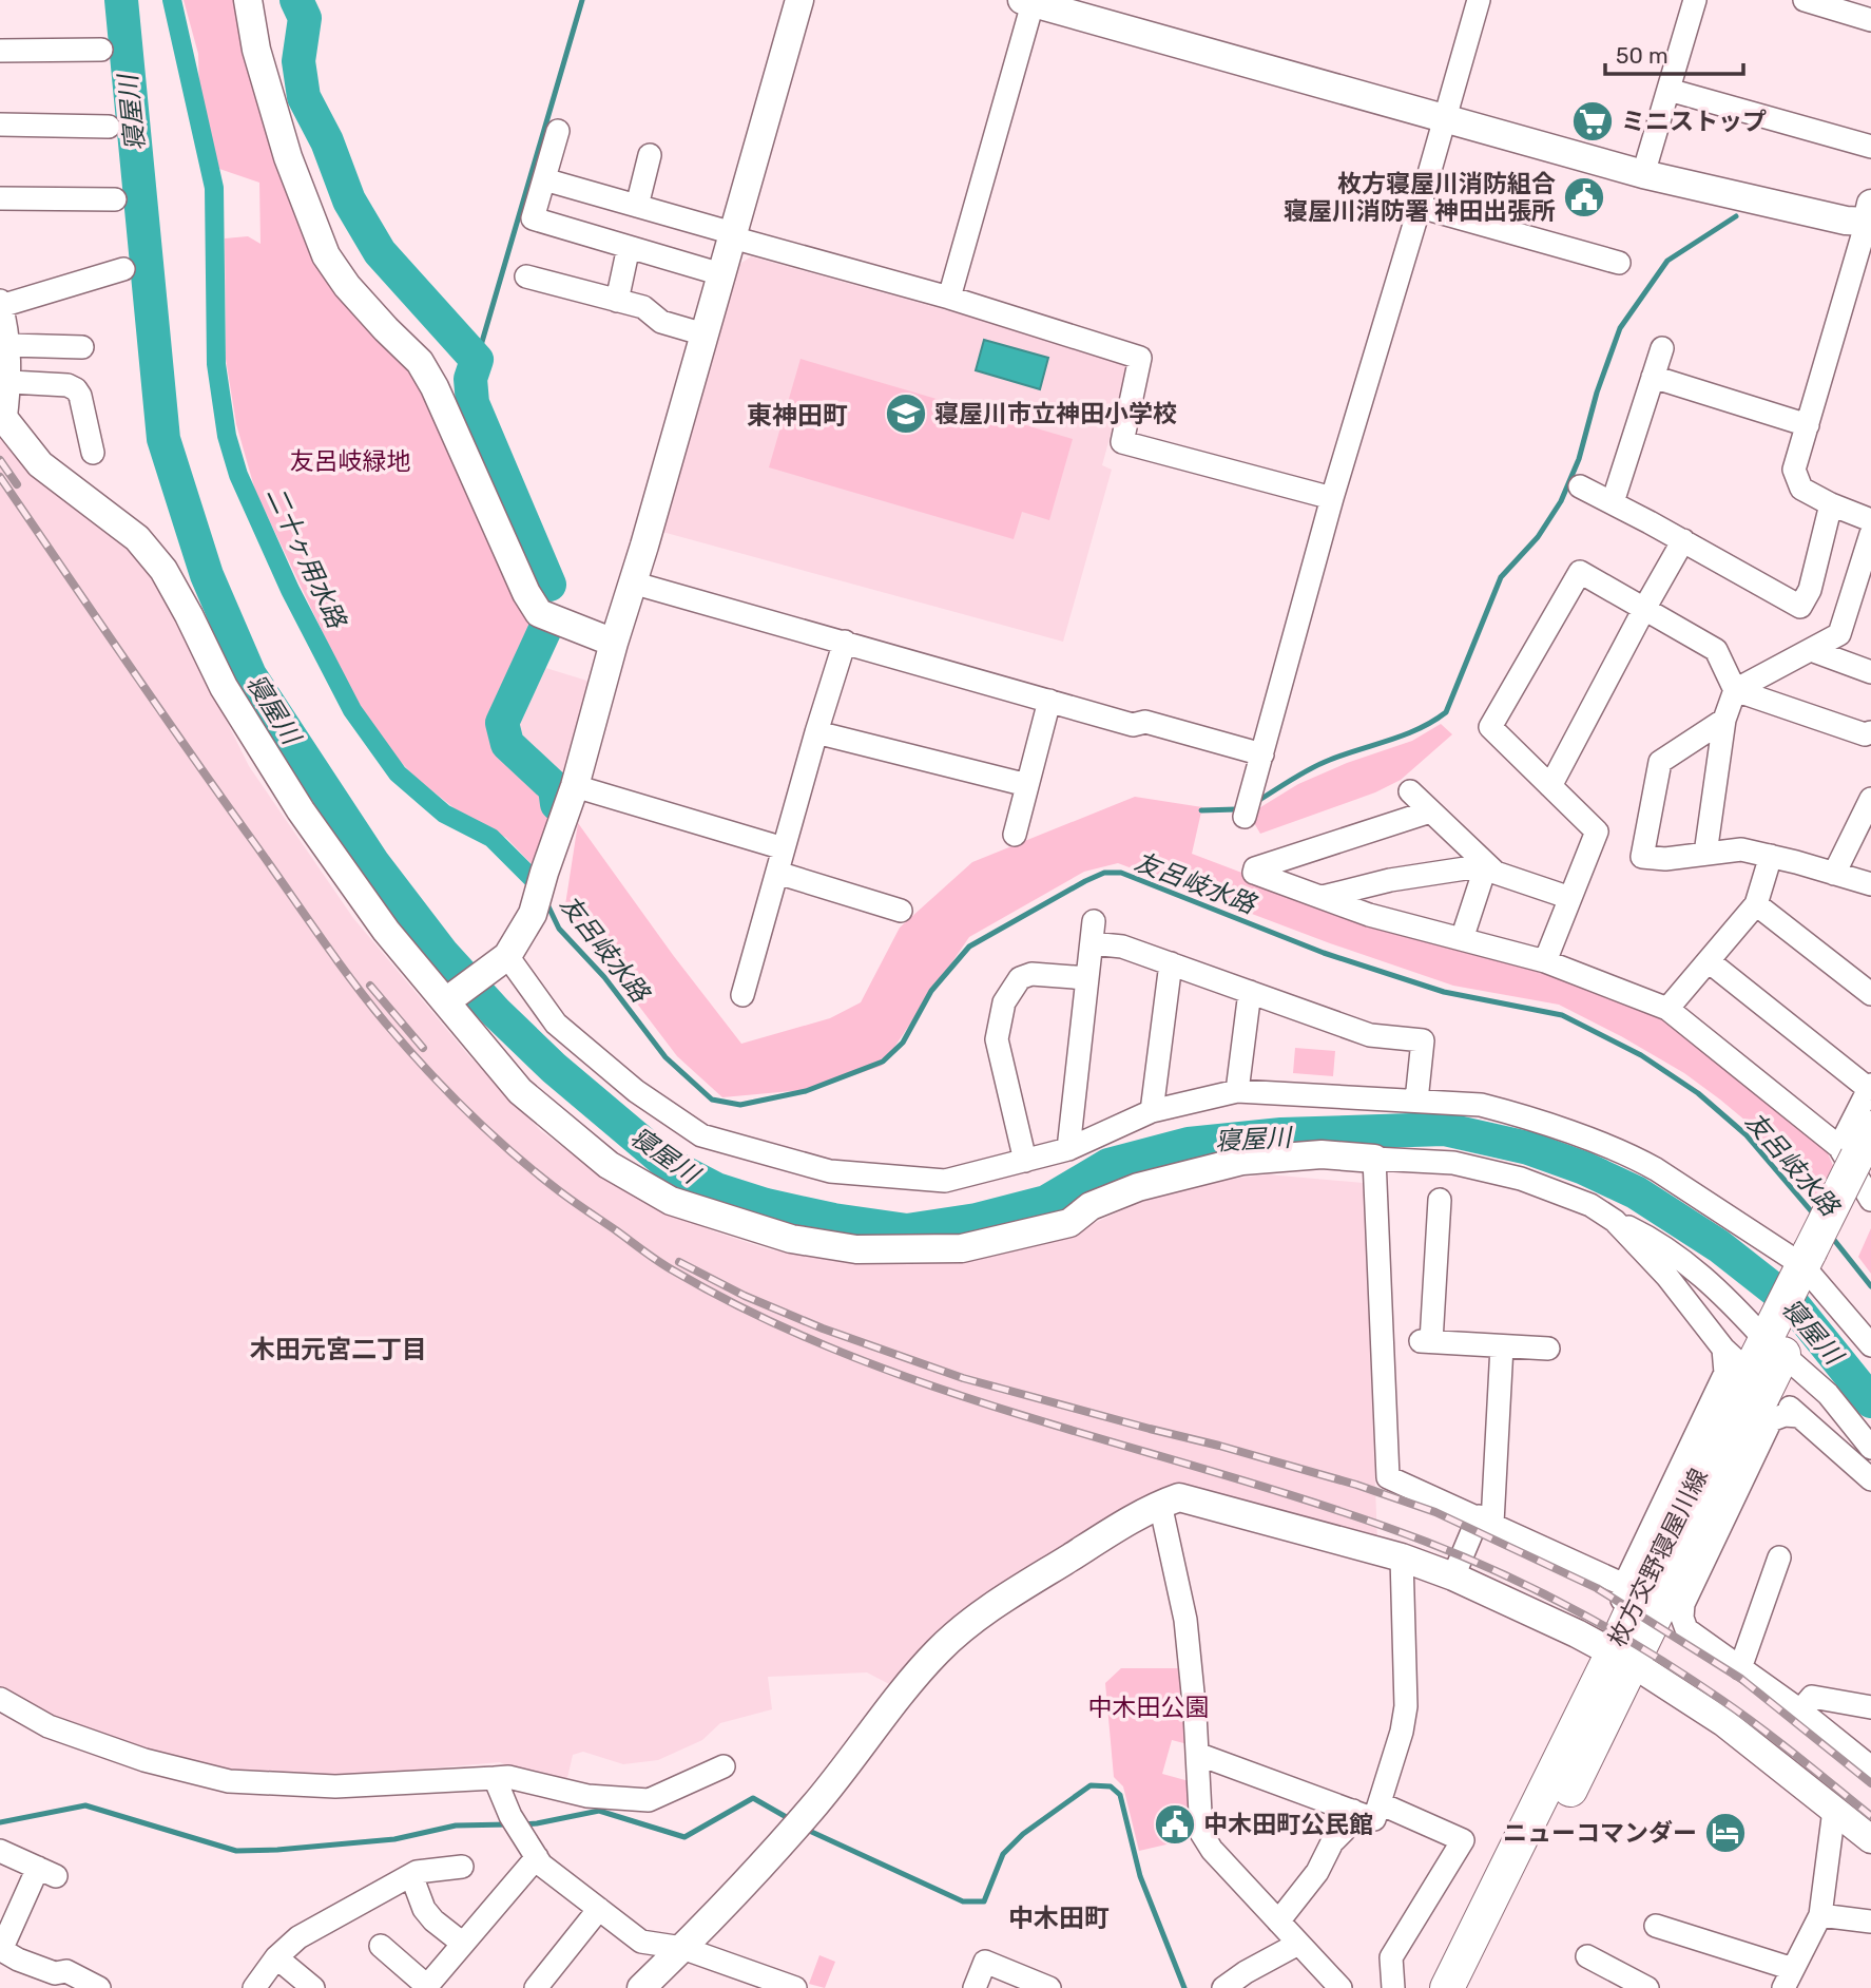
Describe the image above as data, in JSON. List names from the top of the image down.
{
  "streets": {
    "main road": ["枚方交野寝屋川線"]
  },
  "districts": ["東神田町", "木田元宮二丁目", "中木田町"],
  "water": ["寝屋川", "二十ヶ用水路", "友呂岐水路"],
  "parks": ["友呂岐緑地", "中木田公園"],
  "places": {
    "supermarket": ["ミニストップ"],
    "public building": ["枚方寝屋川消防組合 寝屋川消防署 神田出張所", "中木田町公民館"],
    "school or university": ["寝屋川市立神田小学校"],
    "hotel": ["ニューコマンダー"]
  },
  "scale_bar": "50 m"
}
